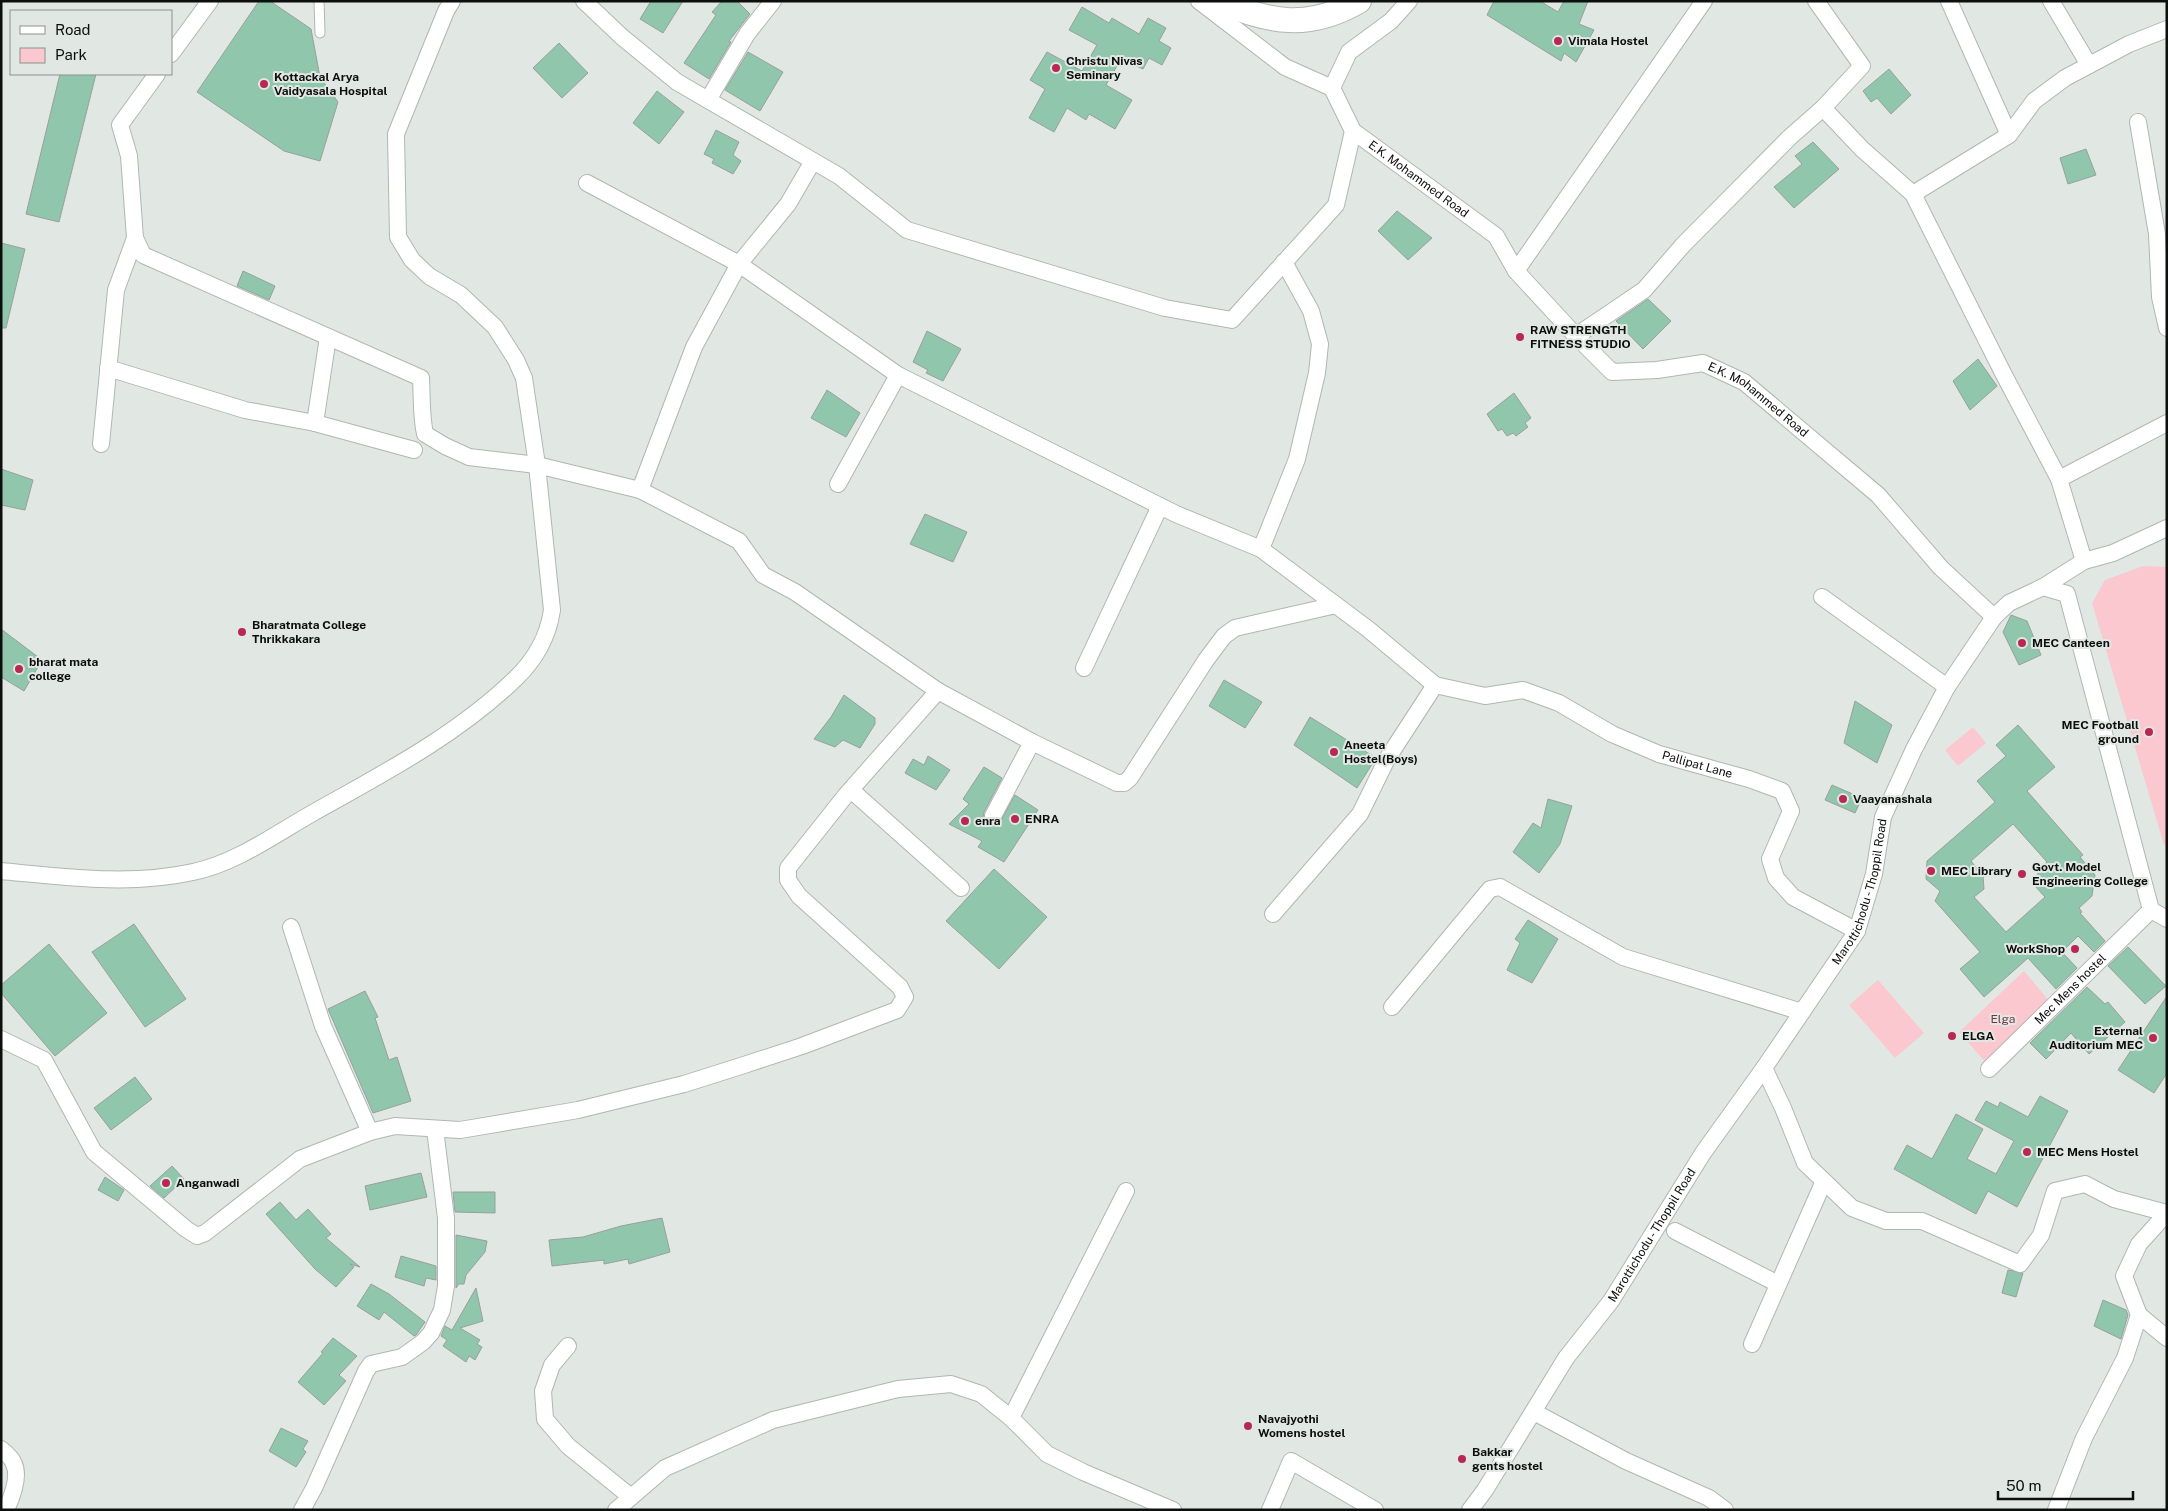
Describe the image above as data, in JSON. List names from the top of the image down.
{
  "streets": {
    "street": [
      "E.K. Mohammed Road",
      "Pallipat Lane",
      "Marottichodu - Thoppil Road",
      "Mec Mens hostel"
    ]
  },
  "crossings": [
    ["E.K. Mohammed Road", "Marottichodu - Thoppil Road"],
    ["Pallipat Lane", "Marottichodu - Thoppil Road"]
  ],
  "parks": ["Elga"],
  "places": [
    "Vimala Hostel",
    "Christu Nivas Seminary",
    "Kottackal Arya Vaidyasala Hospital",
    "RAW STRENGTH FITNESS STUDIO",
    "Bharatmata College Thrikkakara",
    "MEC Canteen",
    "bharat mata college",
    "MEC Football ground",
    "Aneeta Hostel(Boys)",
    "Vaayanashala",
    "ENRA",
    "enra",
    "MEC Library",
    "Govt. Model Engineering College",
    "WorkShop",
    "ELGA",
    "External Auditorium MEC",
    "MEC Mens Hostel",
    "Anganwadi",
    "Navajyothi Womens hostel",
    "Bakkar gents hostel"
  ],
  "legend": ["Road", "Park"],
  "scale_bar": "50 m"
}
